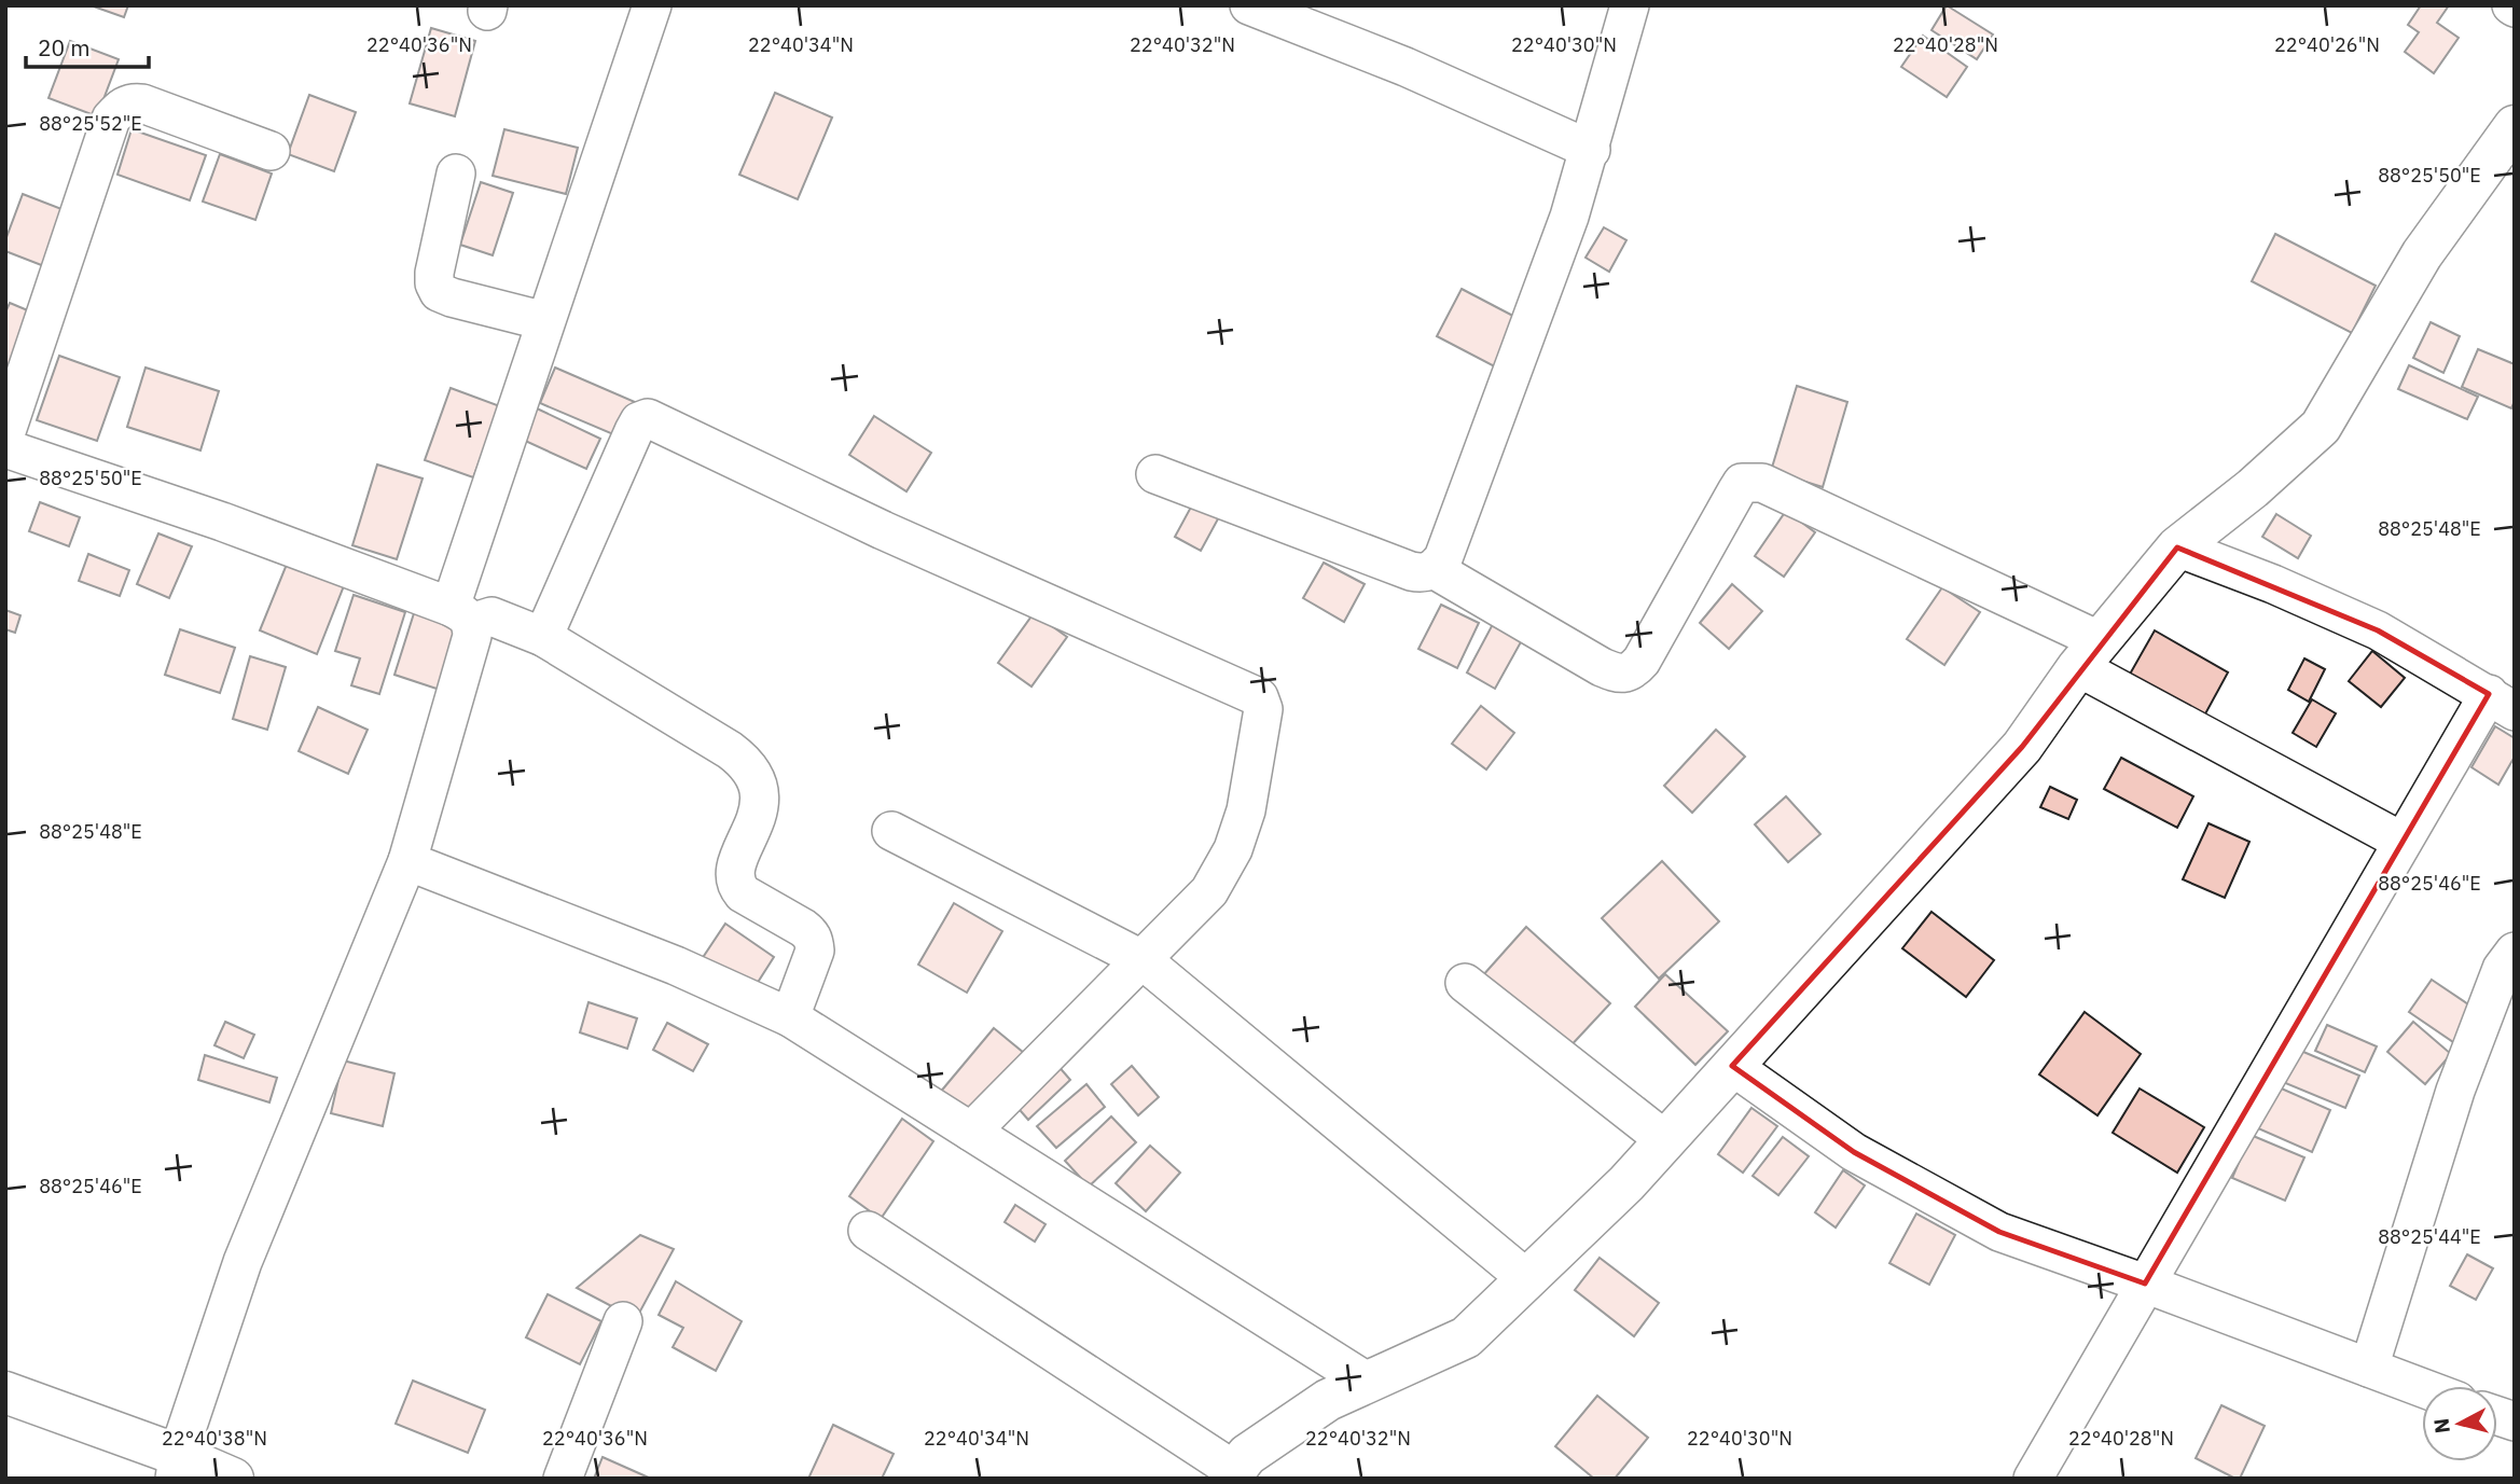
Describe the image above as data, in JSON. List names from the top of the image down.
{
  "scale_bar": "20 m",
  "north": "left",
  "coordinates": [
    "22°40'36\"N",
    "22°40'34\"N",
    "22°40'32\"N",
    "22°40'30\"N",
    "22°40'28\"N",
    "22°40'26\"N",
    "88°25'52\"E",
    "88°25'50\"E",
    "88°25'48\"E",
    "88°25'46\"E",
    "88°25'44\"E",
    "22°40'38\"N"
  ]
}
